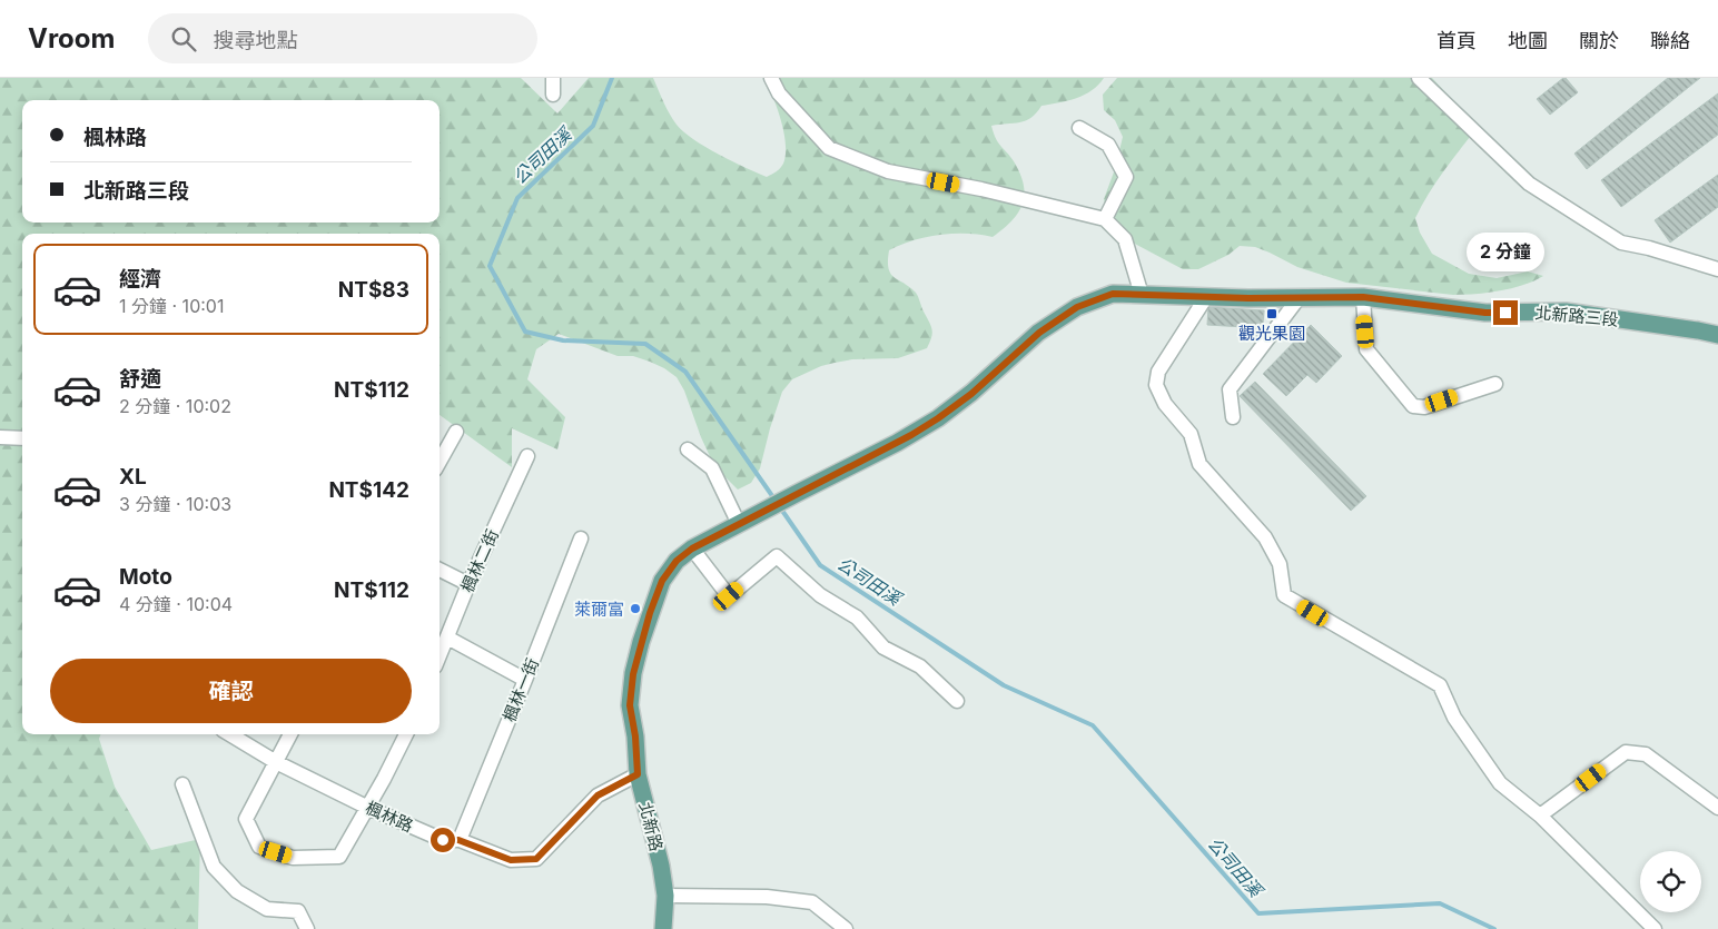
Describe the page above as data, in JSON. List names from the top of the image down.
{
  "streets": {
    "main road": ["北新路三段", "北新路"],
    "street": ["楓林二街", "楓林一街", "楓林路"]
  },
  "crossings": [
    ["北新路三段", "北新路"],
    ["楓林一街", "楓林路"],
    ["楓林路", "北新路"]
  ],
  "water": ["公司田溪"],
  "places": {
    "transit": ["觀光果園"],
    "other": ["萊爾富"]
  },
  "page": {
    "header": "Vroom",
    "search": "搜尋地點",
    "nav": [
      "首頁",
      "地圖",
      "關於",
      "聯絡"
    ],
    "banner": ["楓林路", "北新路三段"],
    "bubble": "2 分鐘",
    "list": [
      {
        "name": "經濟",
        "note": "1 分鐘 · 10:01",
        "value": "NT$83"
      },
      {
        "name": "舒適",
        "note": "2 分鐘 · 10:02",
        "value": "NT$112"
      },
      {
        "name": "XL",
        "note": "3 分鐘 · 10:03",
        "value": "NT$142"
      },
      {
        "name": "Moto",
        "note": "4 分鐘 · 10:04",
        "value": "NT$112"
      }
    ],
    "buttons": "確認"
  }
}
